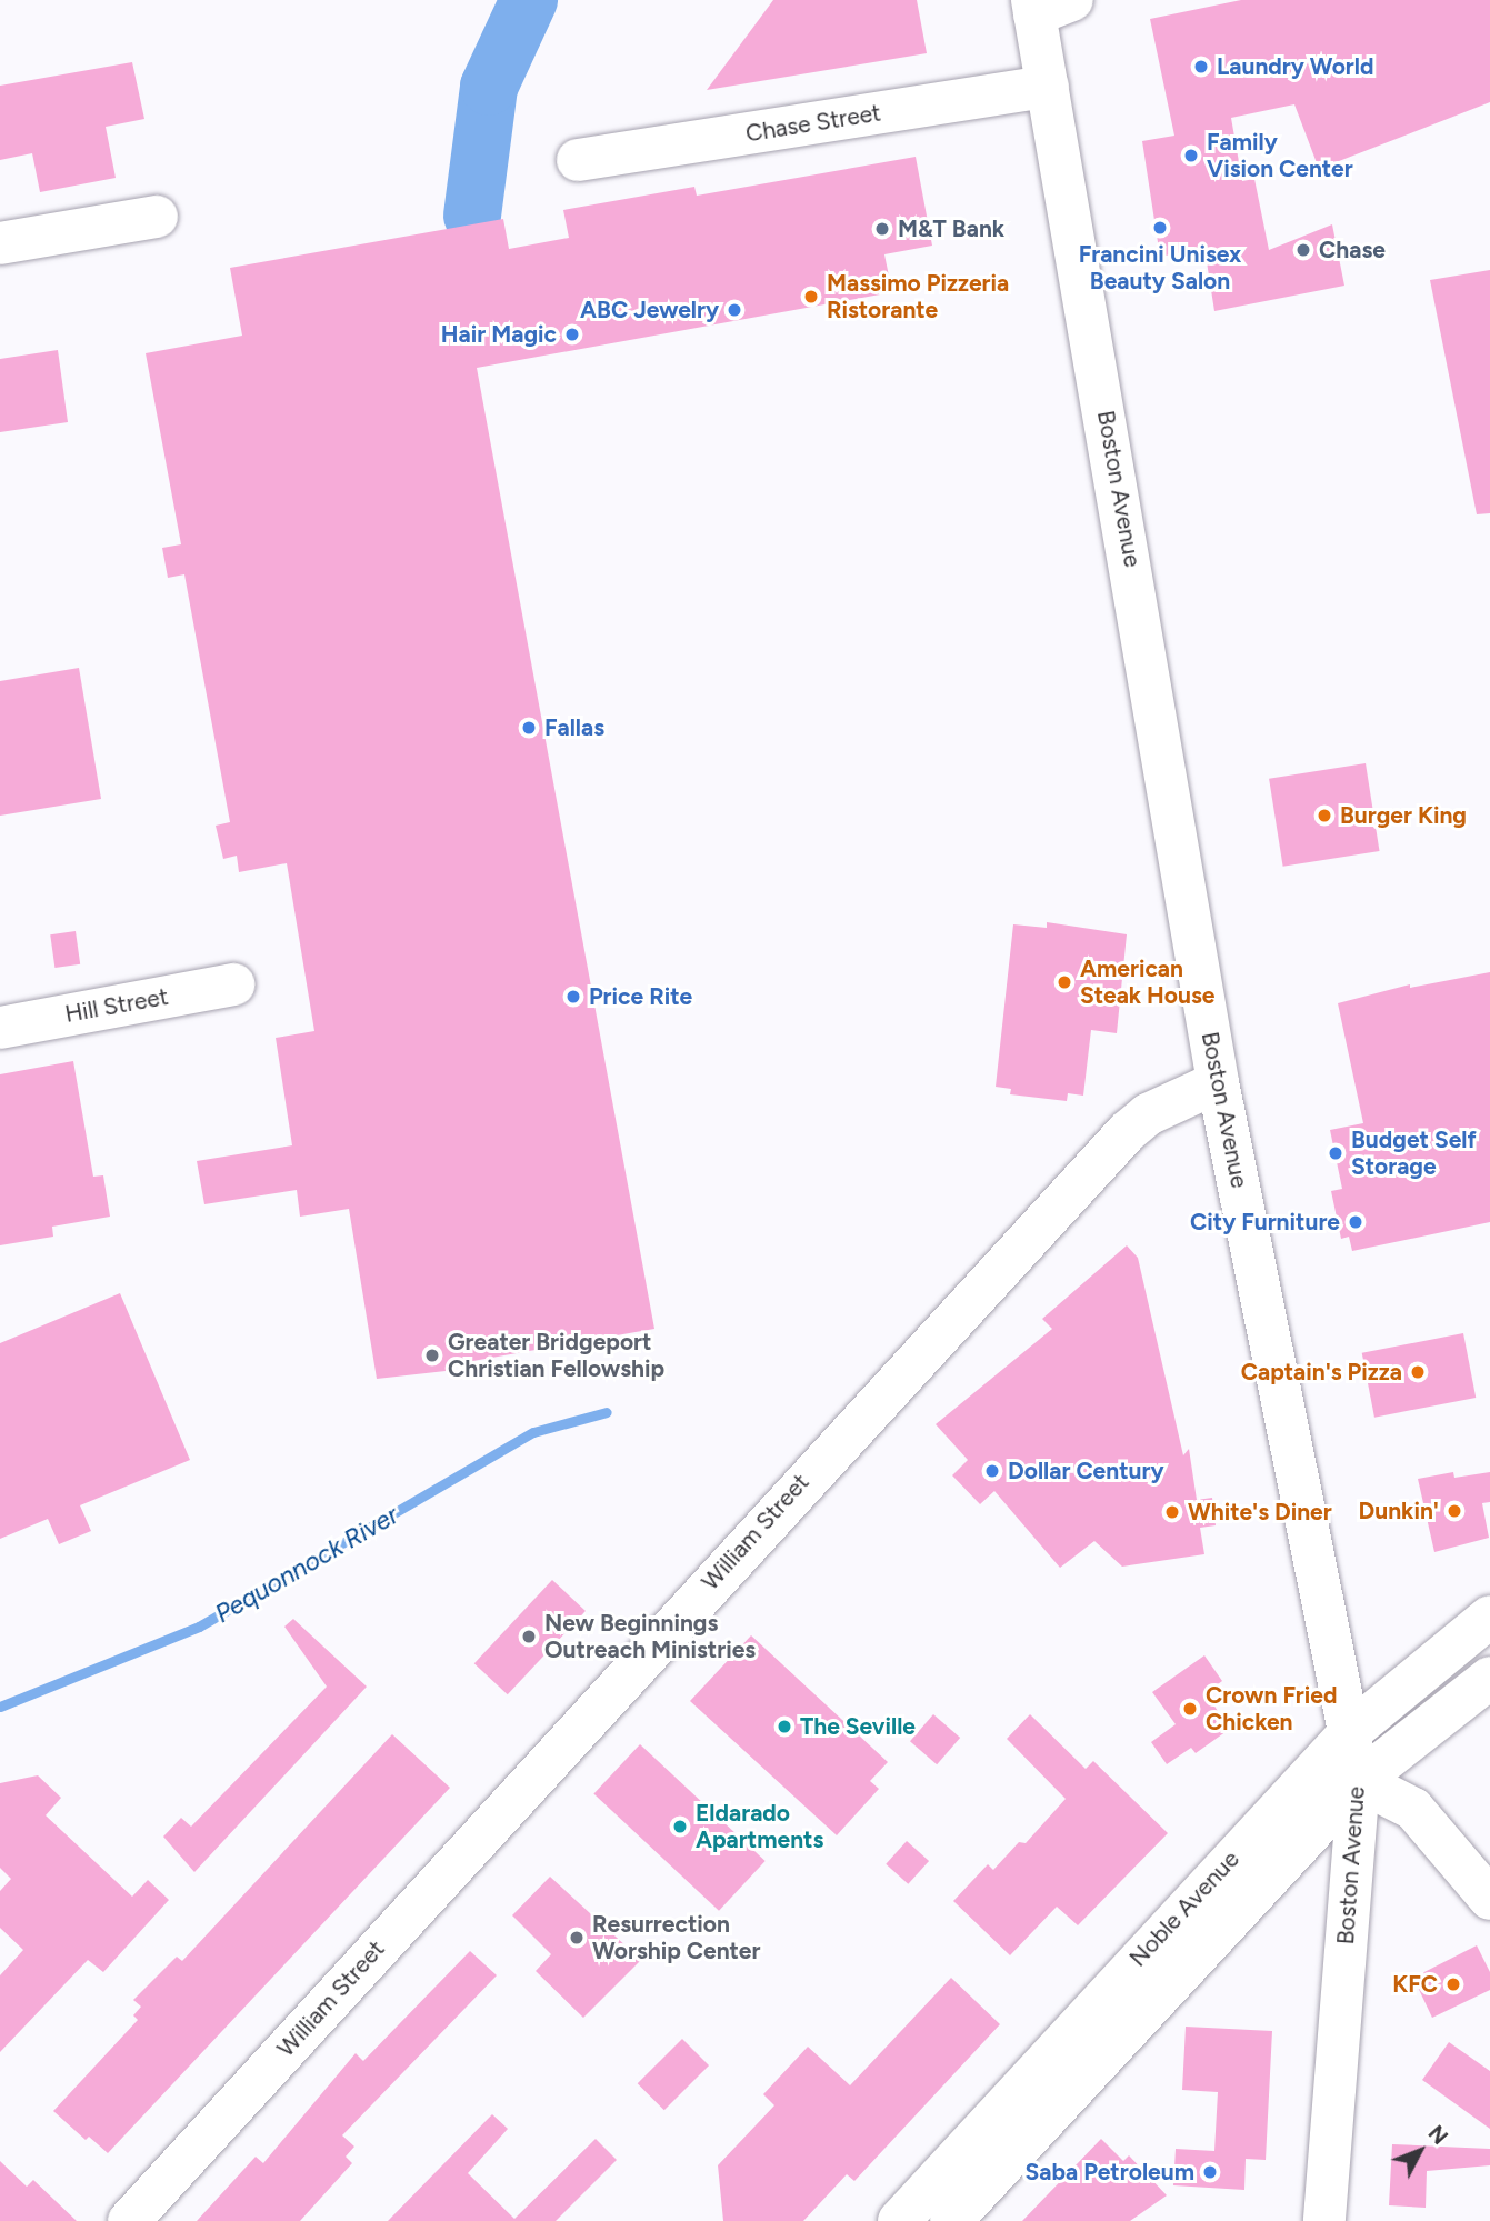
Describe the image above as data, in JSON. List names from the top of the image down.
{
  "streets": {
    "main road": [
      "Chase Street",
      "Boston Avenue",
      "Hill Street",
      "William Street",
      "Noble Avenue"
    ]
  },
  "crossings": [
    ["Chase Street", "Boston Avenue"],
    ["Boston Avenue", "William Street"],
    ["Boston Avenue", "Noble Avenue"]
  ],
  "water": ["Pequonnock River"],
  "places": [
    "Laundry World",
    "Family Vision Center",
    "Francini Unisex Beauty Salon",
    "M&T Bank",
    "Chase",
    "Massimo Pizzeria Ristorante",
    "ABC Jewelry",
    "Hair Magic",
    "Fallas",
    "Burger King",
    "American Steak House",
    "Price Rite",
    "Budget Self Storage",
    "City Furniture",
    "Greater Bridgeport Christian Fellowship",
    "Captain's Pizza",
    "Dollar Century",
    "Dunkin'",
    "White's Diner",
    "New Beginnings Outreach Ministries",
    "Crown Fried Chicken",
    "The Seville",
    "Eldarado Apartments",
    "Resurrection Worship Center",
    "KFC",
    "Saba Petroleum"
  ],
  "north": "top right"
}
